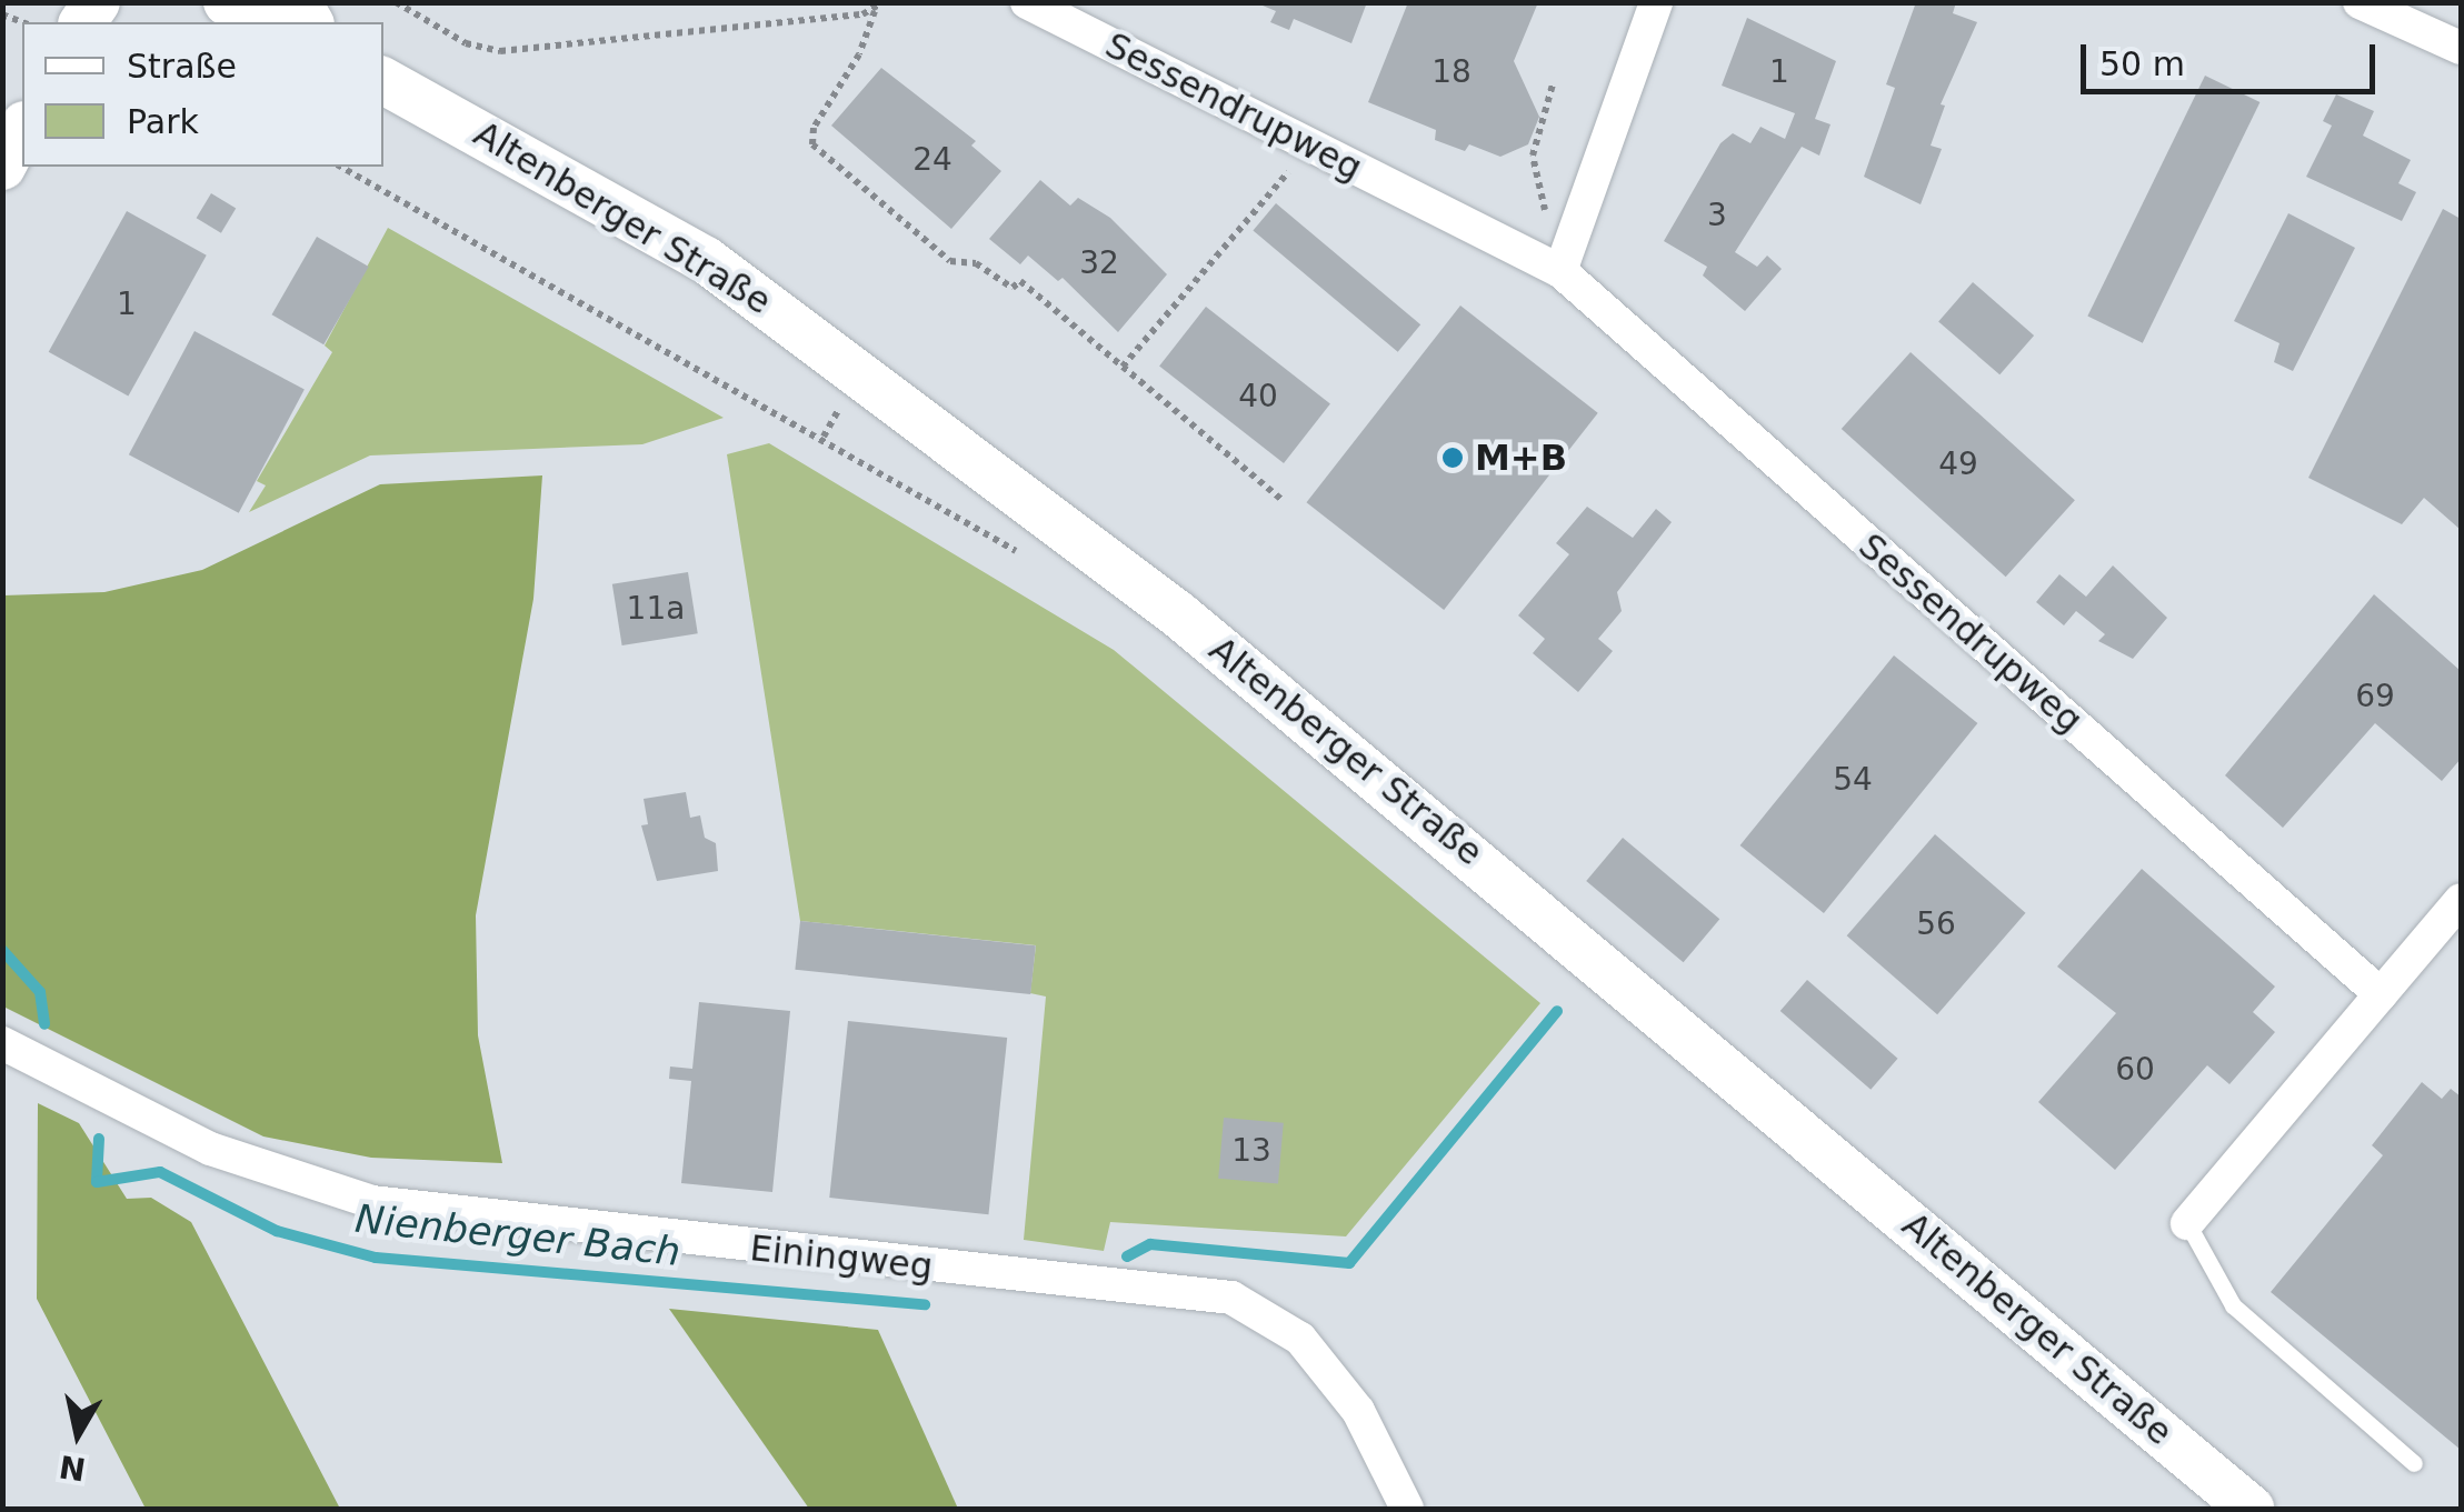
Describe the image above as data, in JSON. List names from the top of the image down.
{
  "streets": {
    "main road": ["Altenberger Straße"],
    "street": ["Sessendrupweg", "Einingweg"]
  },
  "water": ["Nienberger Bach"],
  "places": ["M+B"],
  "house_numbers": [
    "18",
    "1",
    "24",
    "3",
    "32",
    "1",
    "40",
    "49",
    "11a",
    "69",
    "54",
    "56",
    "60",
    "13"
  ],
  "legend": ["Straße", "Park"],
  "scale_bar": "50 m",
  "north": "bottom"
}
